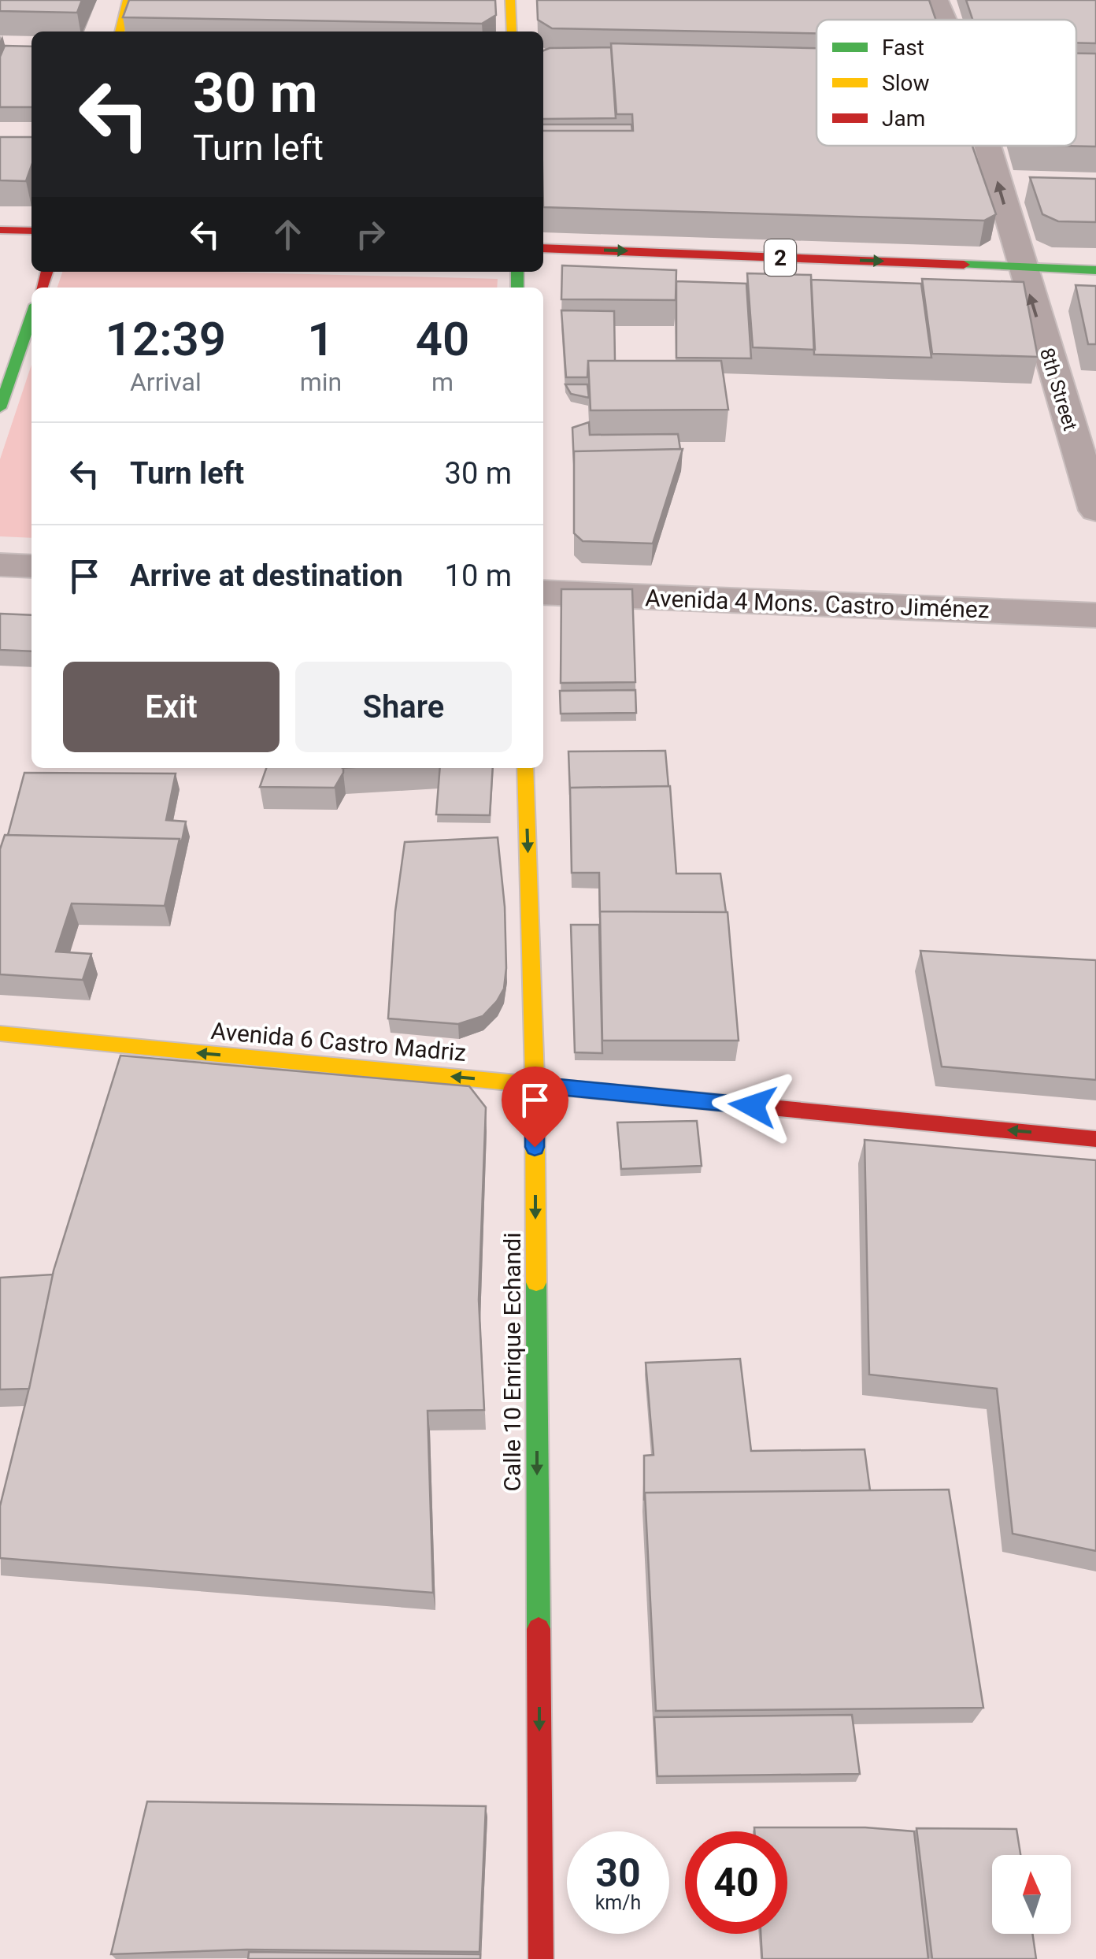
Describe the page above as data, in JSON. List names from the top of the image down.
{
  "streets": {
    "main road": ["2", "Avenida 6 Castro Madriz", "Calle 10 Enrique Echandi"],
    "street": ["8th Street", "Avenida 4 Mons. Castro Jiménez"]
  },
  "crossings": [
    ["2", "8th Street"],
    ["Avenida 6 Castro Madriz", "Calle 10 Enrique Echandi"]
  ],
  "one_way": ["8th Street", "Avenida 6 Castro Madriz", "Calle 10 Enrique Echandi"],
  "legend": ["Fast", "Slow", "Jam"],
  "north": "top",
  "page": {
    "turn": ["30 m", "Turn left"],
    "eta": [
      "12:39",
      "Arrival",
      "1",
      "min",
      "40",
      "m"
    ],
    "list": [
      {
        "name": "Turn left",
        "value": "30 m"
      },
      {
        "name": "Arrive at destination",
        "value": "10 m"
      }
    ],
    "buttons": ["Exit", "Share"],
    "speed": "30 km/h",
    "limit": "40"
  }
}
